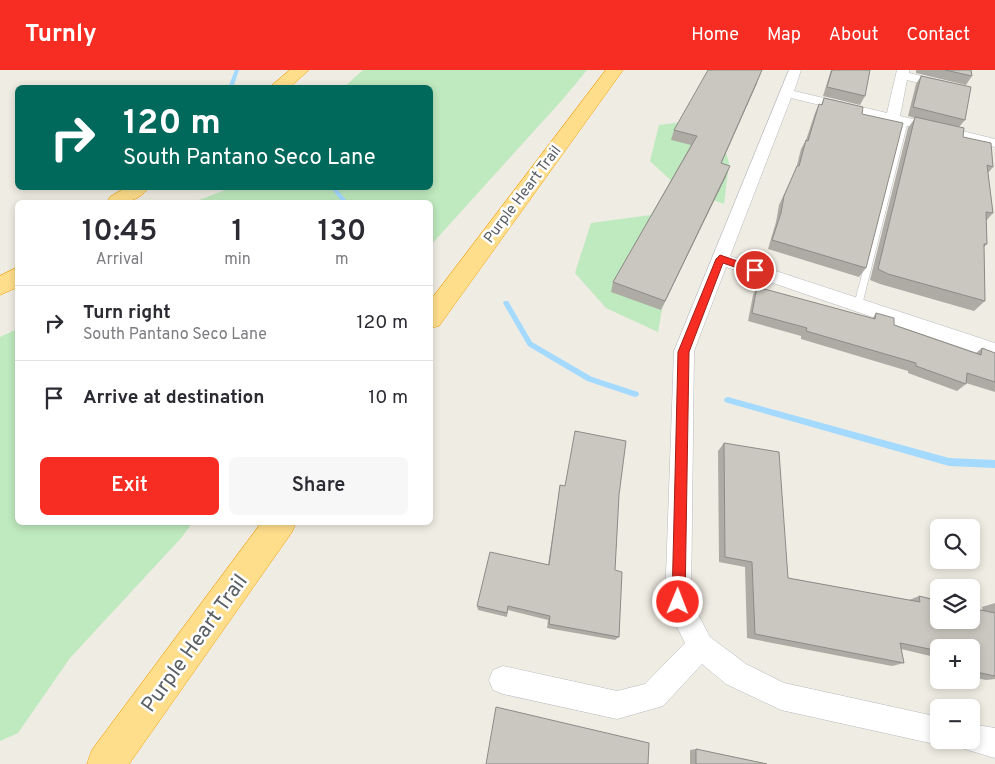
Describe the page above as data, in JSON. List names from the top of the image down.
{
  "streets": {
    "highway": ["Purple Heart Trail"]
  },
  "page": {
    "header": "Turnly",
    "nav": [
      "Home",
      "Map",
      "About",
      "Contact"
    ],
    "turn": ["120 m", "South Pantano Seco Lane"],
    "eta": [
      "10:45",
      "Arrival",
      "1",
      "min",
      "130",
      "m"
    ],
    "list": [
      {
        "name": "Turn right",
        "note": "South Pantano Seco Lane",
        "value": "120 m"
      },
      {
        "name": "Arrive at destination",
        "value": "10 m"
      }
    ],
    "buttons": ["Exit", "Share"],
    "map_buttons": ["+", "−"]
  }
}
